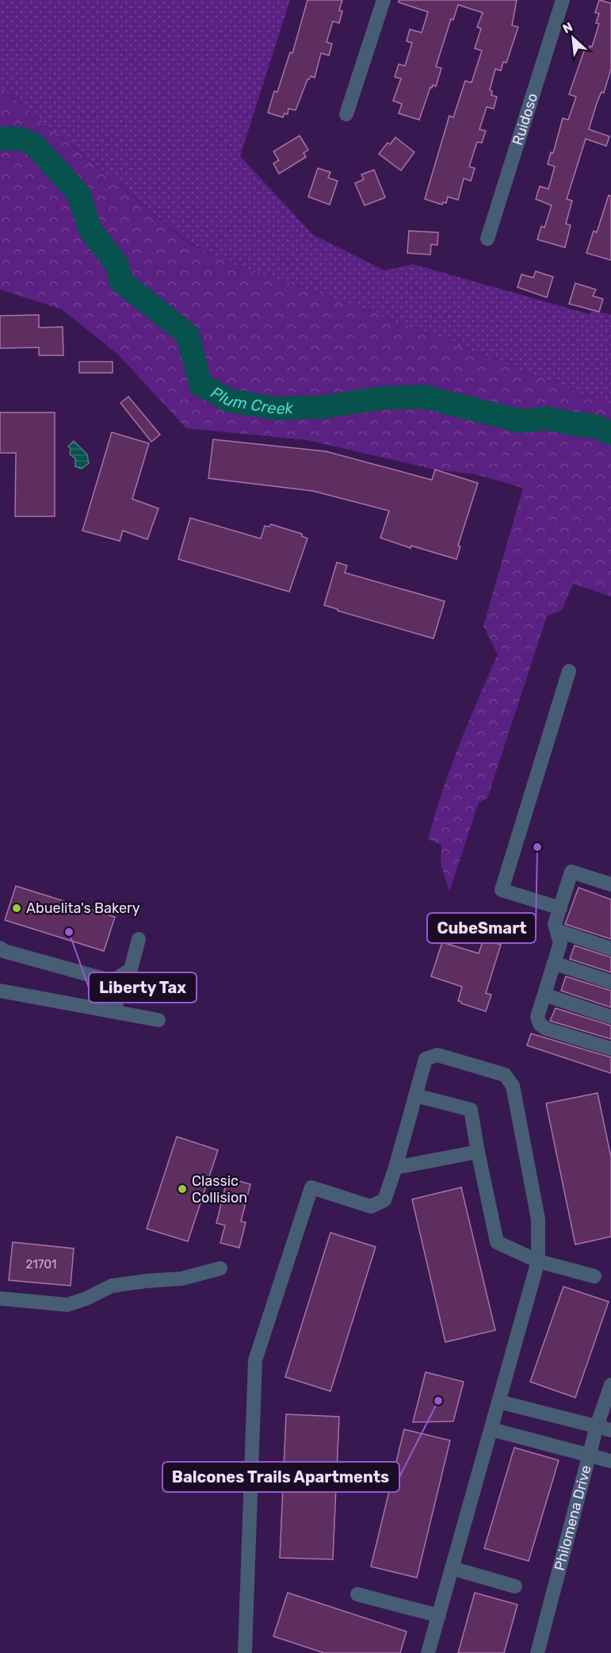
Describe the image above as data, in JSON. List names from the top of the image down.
{
  "streets": {
    "street": ["Ruidoso", "Philomena Drive"]
  },
  "water": ["Plum Creek"],
  "places": [
    "CubeSmart",
    "Abuelita's Bakery",
    "Liberty Tax",
    "Classic Collision",
    "Balcones Trails Apartments"
  ],
  "house_numbers": ["21701"],
  "north": "top left"
}
